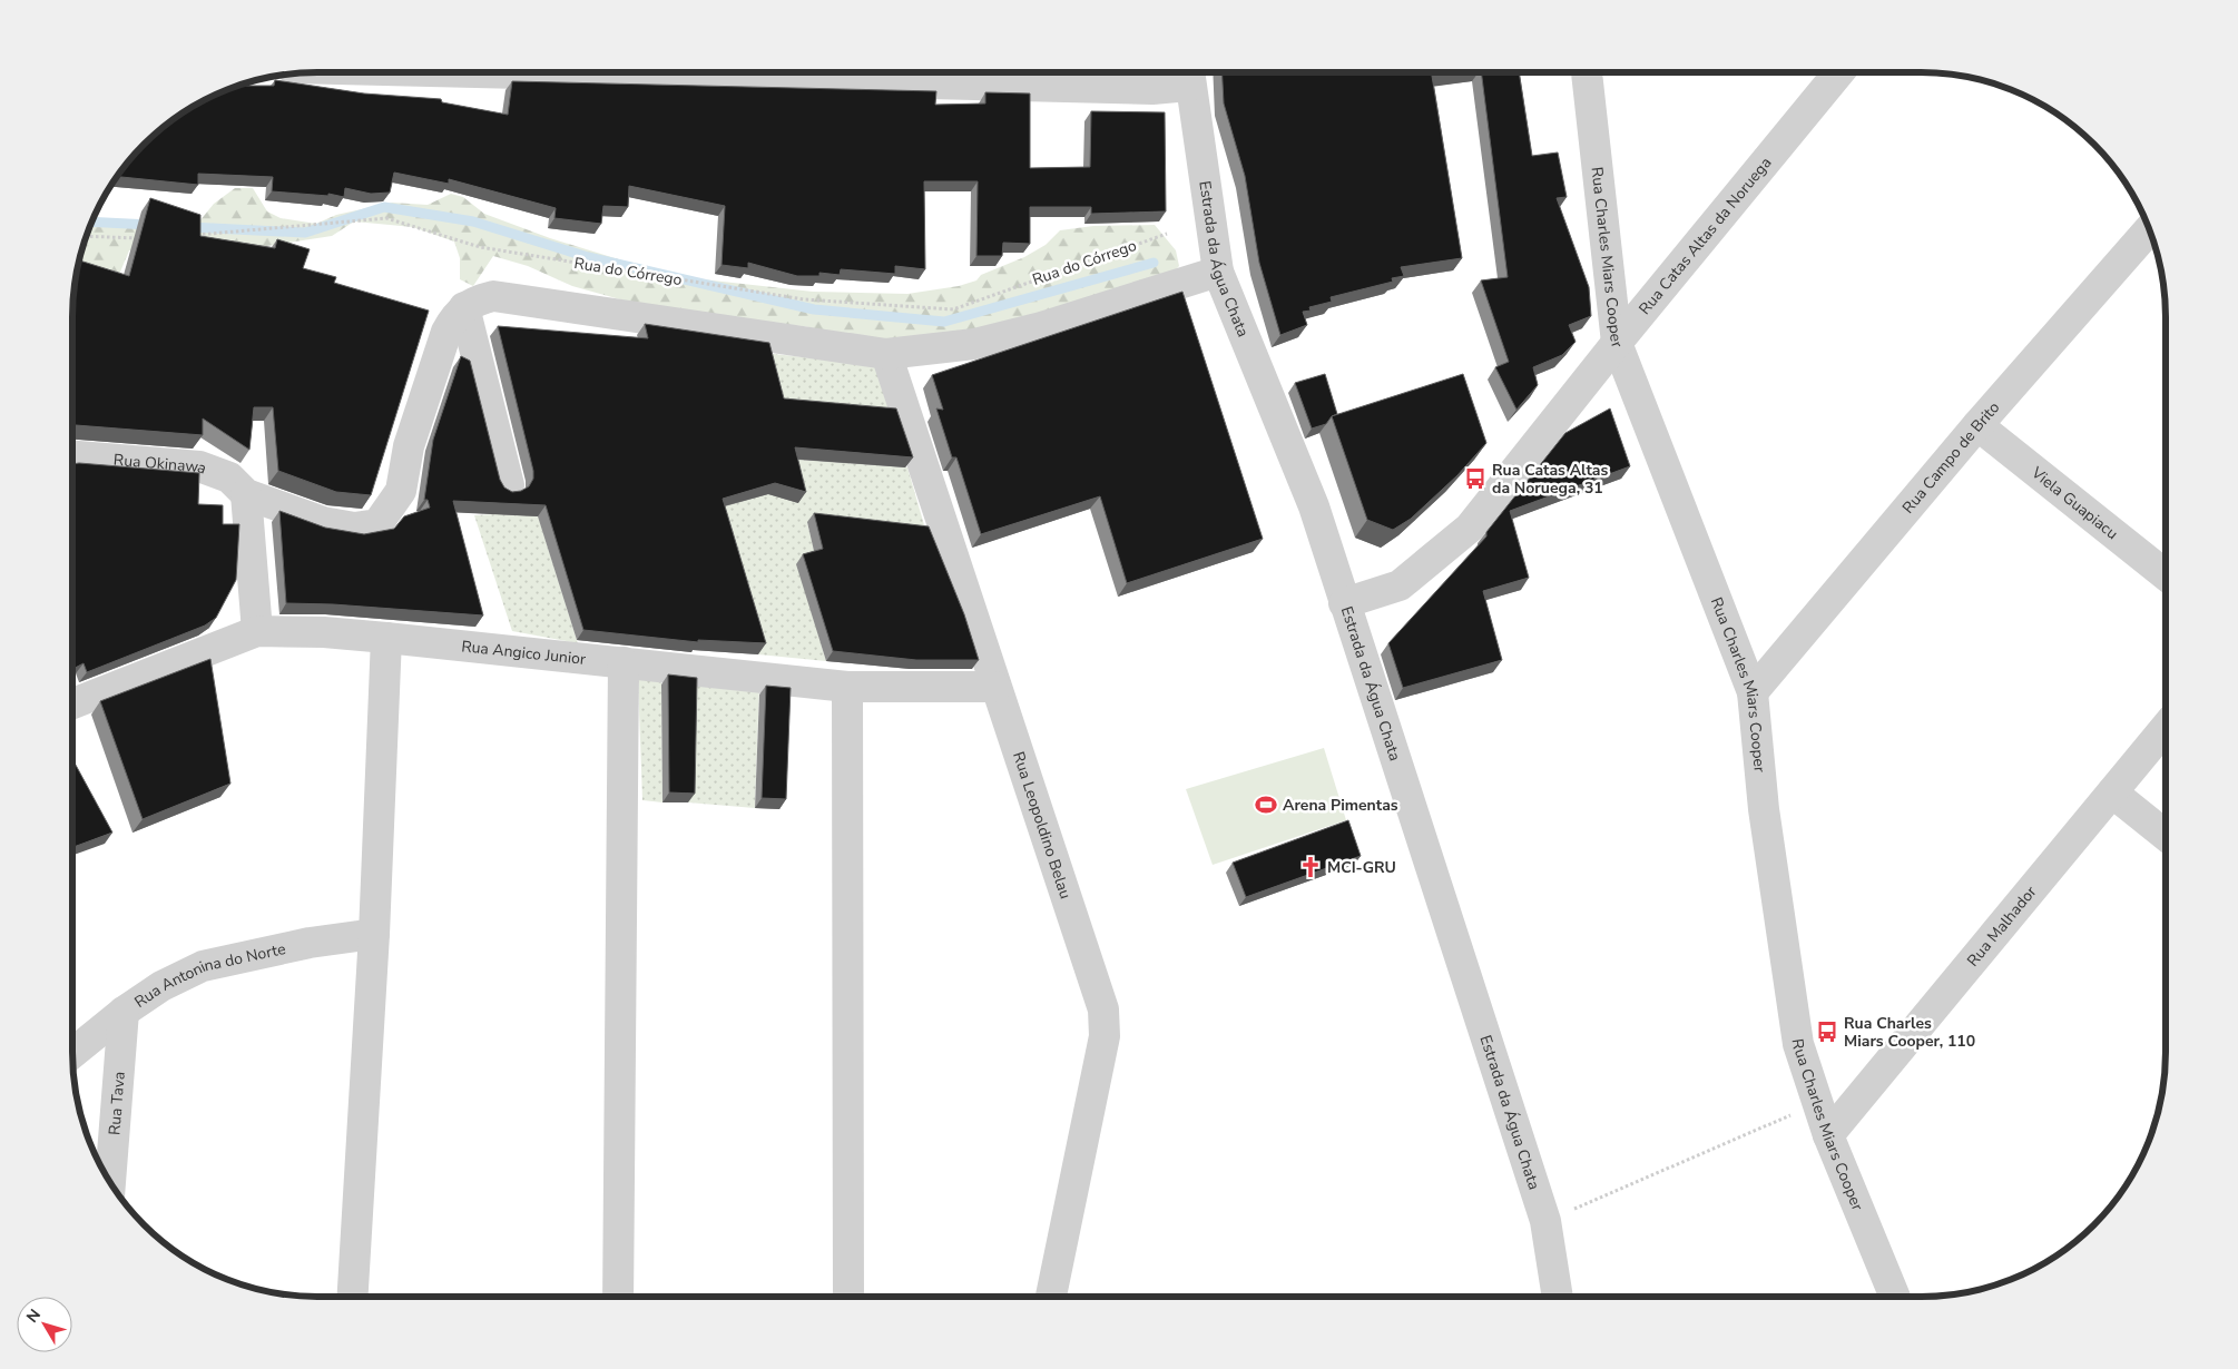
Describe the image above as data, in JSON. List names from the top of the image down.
{
  "streets": {
    "street": [
      "Rua Catas Altas da Noruega",
      "Rua Charles Miars Cooper",
      "Estrada da Água Chata",
      "Rua Campo de Brito",
      "Rua Okinawa",
      "Viela Guapiacu",
      "Rua Angico Junior",
      "Rua Leopoldino Belau",
      "Rua Malhador",
      "Rua Antonina do Norte",
      "Rua Tava"
    ],
    "path": ["Rua do Córrego"]
  },
  "crossings": [
    ["Rua Catas Altas da Noruega", "Rua Charles Miars Cooper"],
    ["Rua Catas Altas da Noruega", "Estrada da Água Chata"],
    ["Rua Charles Miars Cooper", "Rua Campo de Brito"],
    ["Rua Charles Miars Cooper", "Rua Malhador"],
    ["Rua Campo de Brito", "Viela Guapiacu"],
    ["Rua Angico Junior", "Rua Leopoldino Belau"],
    ["Rua Antonina do Norte", "Rua Tava"]
  ],
  "places": {
    "bus stop": ["Rua Catas Altas da Noruega, 31", "Rua Charles Miars Cooper, 110"],
    "sports": ["Arena Pimentas"],
    "church": ["MCI-GRU"]
  },
  "north": "top left"
}
